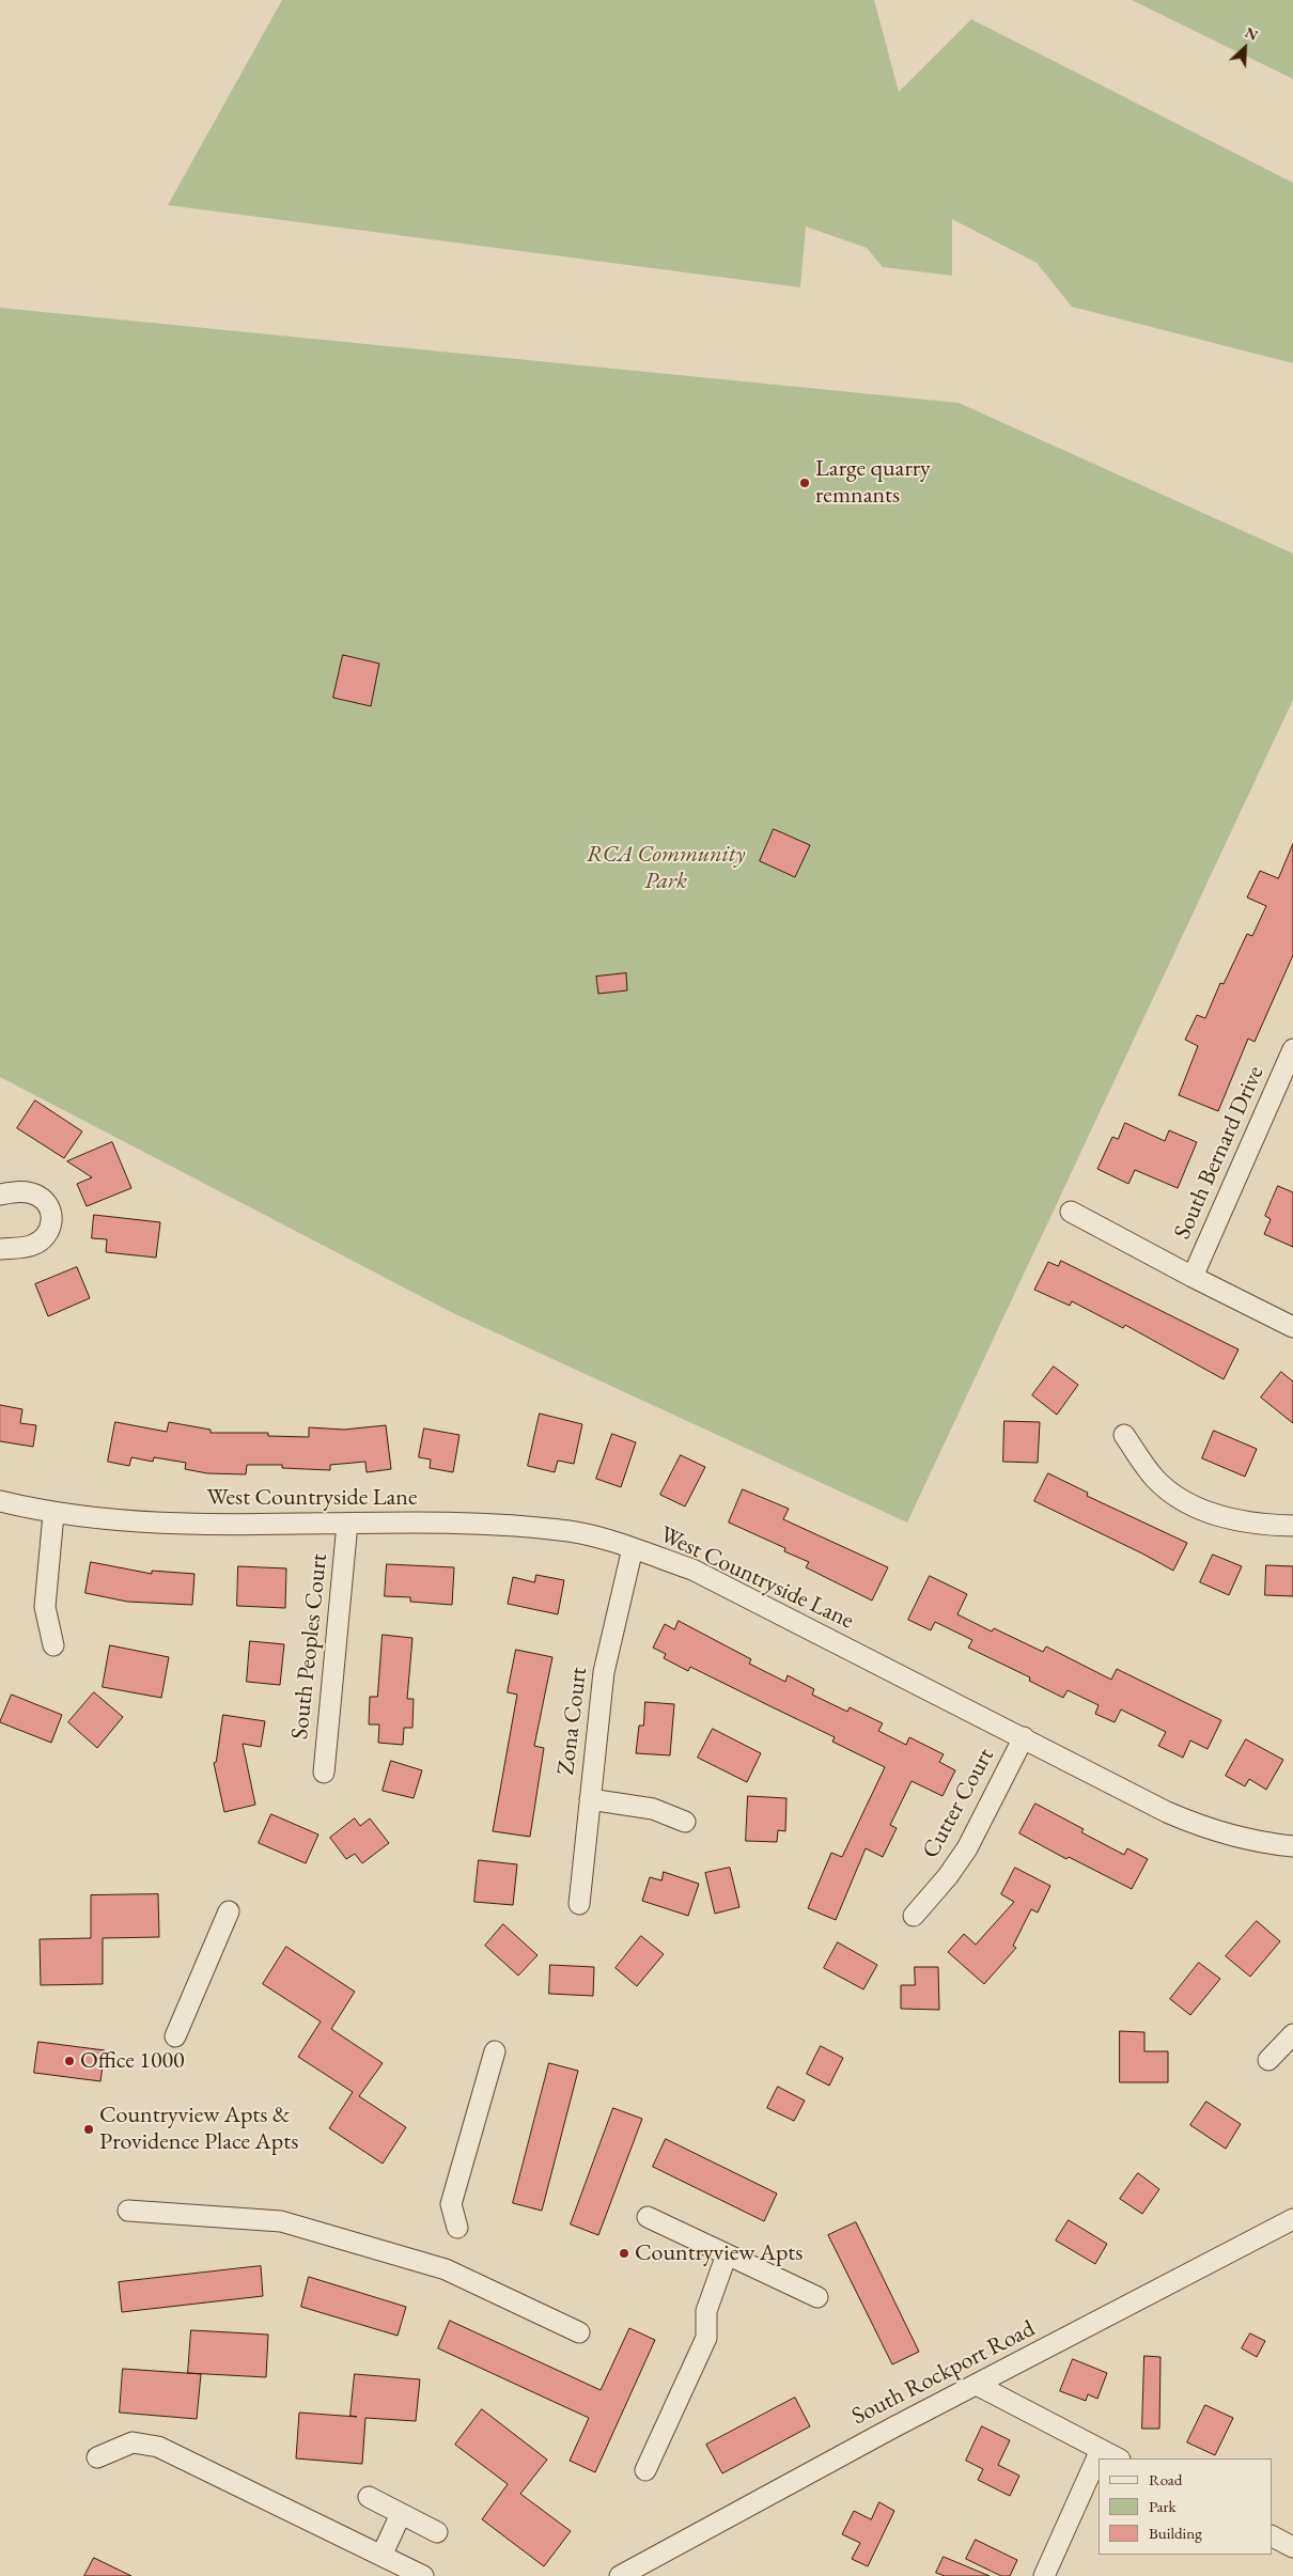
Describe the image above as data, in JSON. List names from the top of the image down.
{
  "streets": {
    "street": [
      "South Bernard Drive",
      "West Countryside Lane",
      "South Peoples Court",
      "Zona Court",
      "Cutter Court",
      "South Rockport Road"
    ]
  },
  "crossings": [
    ["West Countryside Lane", "South Peoples Court"],
    ["West Countryside Lane", "Zona Court"],
    ["West Countryside Lane", "Cutter Court"]
  ],
  "parks": ["RCA Community Park"],
  "places": [
    "Large quarry remnants",
    "Office 1000",
    "Countryview Apts & Providence Place Apts",
    "Countryview Apts"
  ],
  "legend": ["Road", "Park", "Building"],
  "north": "top right"
}
